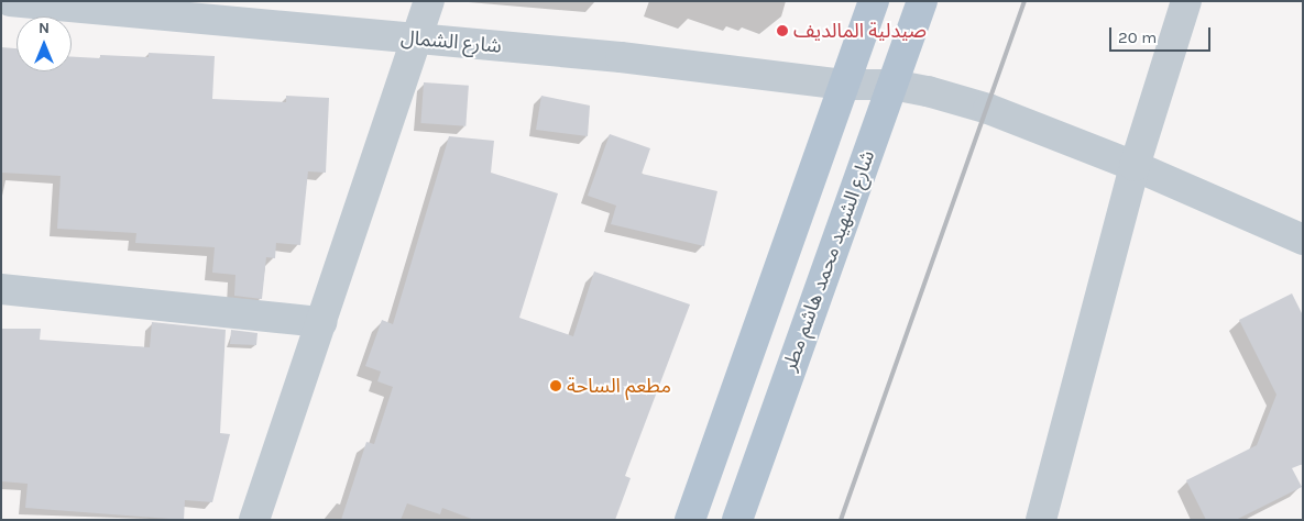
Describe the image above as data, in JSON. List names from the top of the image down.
{
  "streets": {
    "main road": ["شارع الشهيد محمد هاشم مطر"],
    "street": ["شارع الشمال"]
  },
  "crossings": [
    ["شارع الشمال", "شارع الشهيد محمد هاشم مطر"]
  ],
  "places": ["صيدلية المالديف", "مطعم الساحة"],
  "scale_bar": "20 m",
  "north": "top"
}
